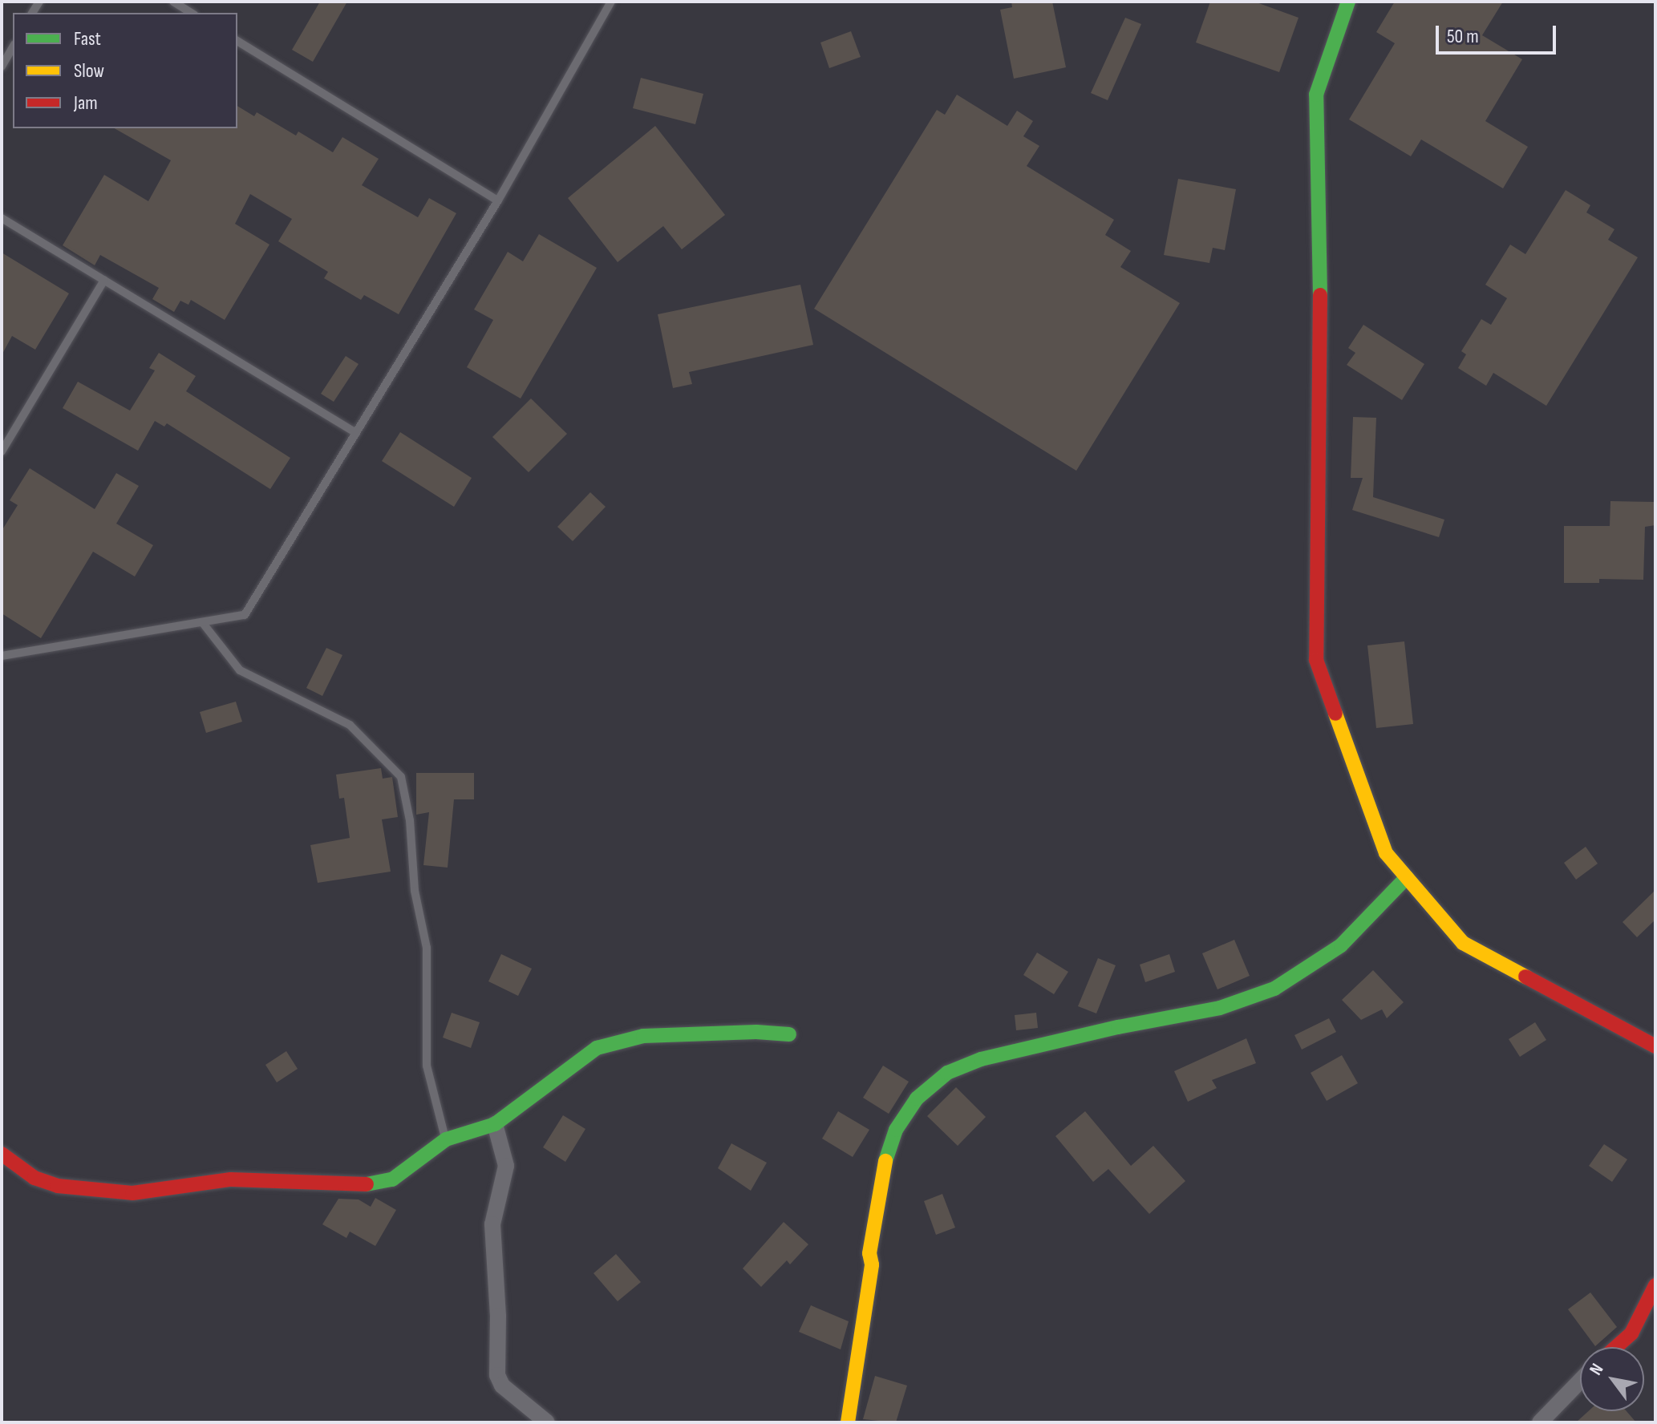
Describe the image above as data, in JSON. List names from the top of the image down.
{
  "legend": ["Fast", "Slow", "Jam"],
  "scale_bar": "50 m",
  "north": "top left"
}
